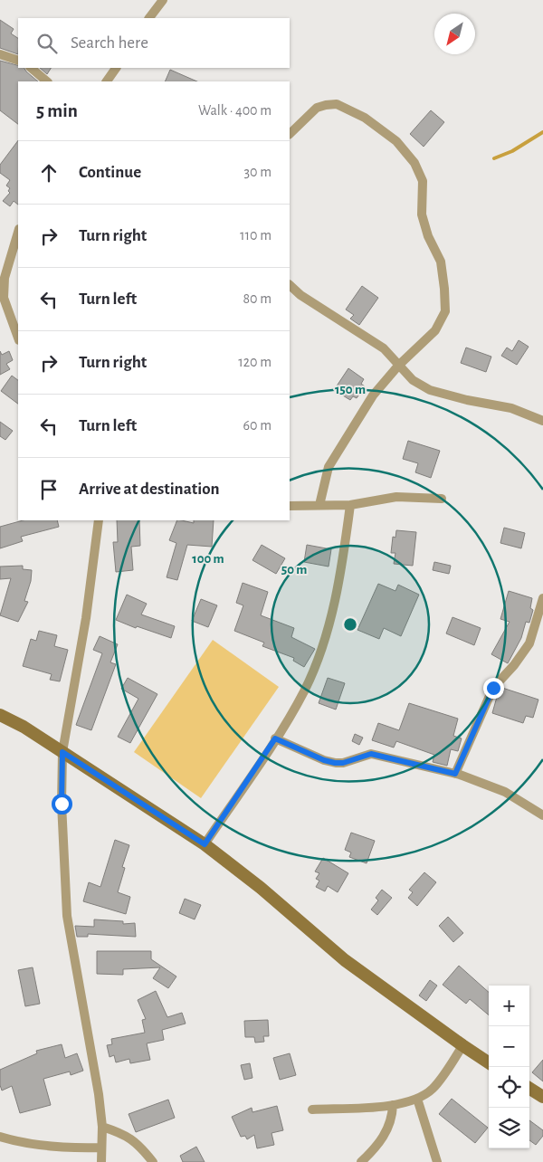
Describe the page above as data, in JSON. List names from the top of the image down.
{
  "north": "bottom left",
  "page": {
    "search": "Search here",
    "heading": ["5 min", "Walk · 400 m"],
    "list": [
      ["Continue", "30 m"],
      ["Turn right", "110 m"],
      ["Turn left", "80 m"],
      ["Turn right", "120 m"],
      ["Turn left", "60 m"],
      "Arrive at destination"
    ],
    "map_buttons": ["+", "−"]
  },
  "rings": ["150 m", "100 m", "50 m"]
}
